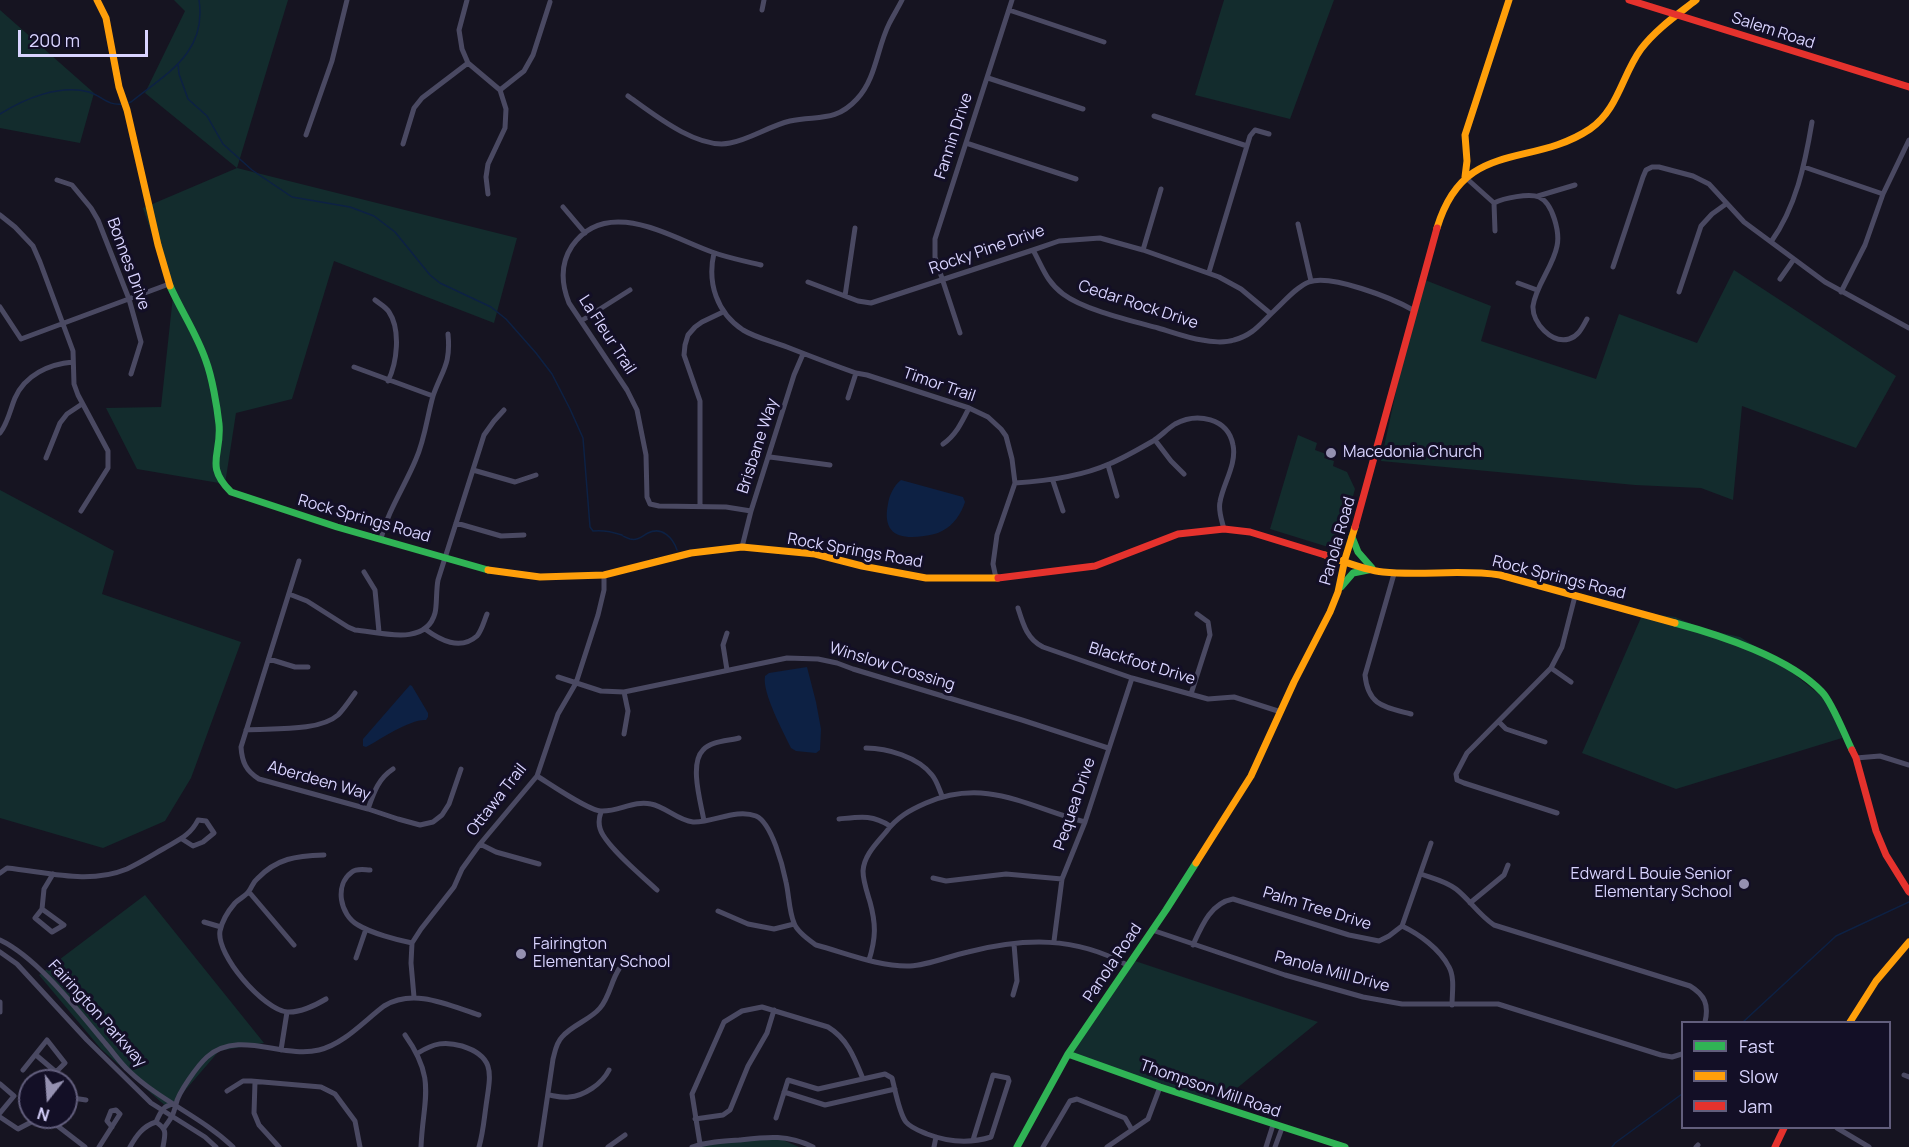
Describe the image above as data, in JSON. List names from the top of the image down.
{
  "streets": {
    "street": [
      "Salem Road",
      "Fannin Drive",
      "Rocky Pine Drive",
      "Bonnes Drive",
      "Cedar Rock Drive",
      "La Fleur Trail",
      "Timor Trail",
      "Brisbane Way",
      "Rock Springs Road",
      "Panola Road",
      "Blackfoot Drive",
      "Winslow Crossing",
      "Aberdeen Way",
      "Ottawa Trail",
      "Pequea Drive",
      "Palm Tree Drive",
      "Panola Mill Drive",
      "Fairington Parkway",
      "Thompson Mill Road"
    ]
  },
  "crossings": [
    ["Salem Road", "Panola Road"],
    ["Fannin Drive", "Rocky Pine Drive"],
    ["Rocky Pine Drive", "Cedar Rock Drive"],
    ["La Fleur Trail", "Brisbane Way"],
    ["Timor Trail", "Brisbane Way"],
    ["Timor Trail", "Rock Springs Road"],
    ["Brisbane Way", "Rock Springs Road"],
    ["Rock Springs Road", "Panola Road"],
    ["Rock Springs Road", "Ottawa Trail"],
    ["Panola Road", "Blackfoot Drive"],
    ["Panola Road", "Panola Mill Drive"],
    ["Panola Road", "Thompson Mill Road"],
    ["Blackfoot Drive", "Pequea Drive"],
    ["Winslow Crossing", "Ottawa Trail"],
    ["Winslow Crossing", "Pequea Drive"],
    ["Palm Tree Drive", "Panola Mill Drive"]
  ],
  "places": ["Macedonia Church", "Edward L Bouie Senior Elementary School", "Fairington Elementary School"],
  "legend": ["Fast", "Slow", "Jam"],
  "scale_bar": "200 m",
  "north": "bottom"
}
